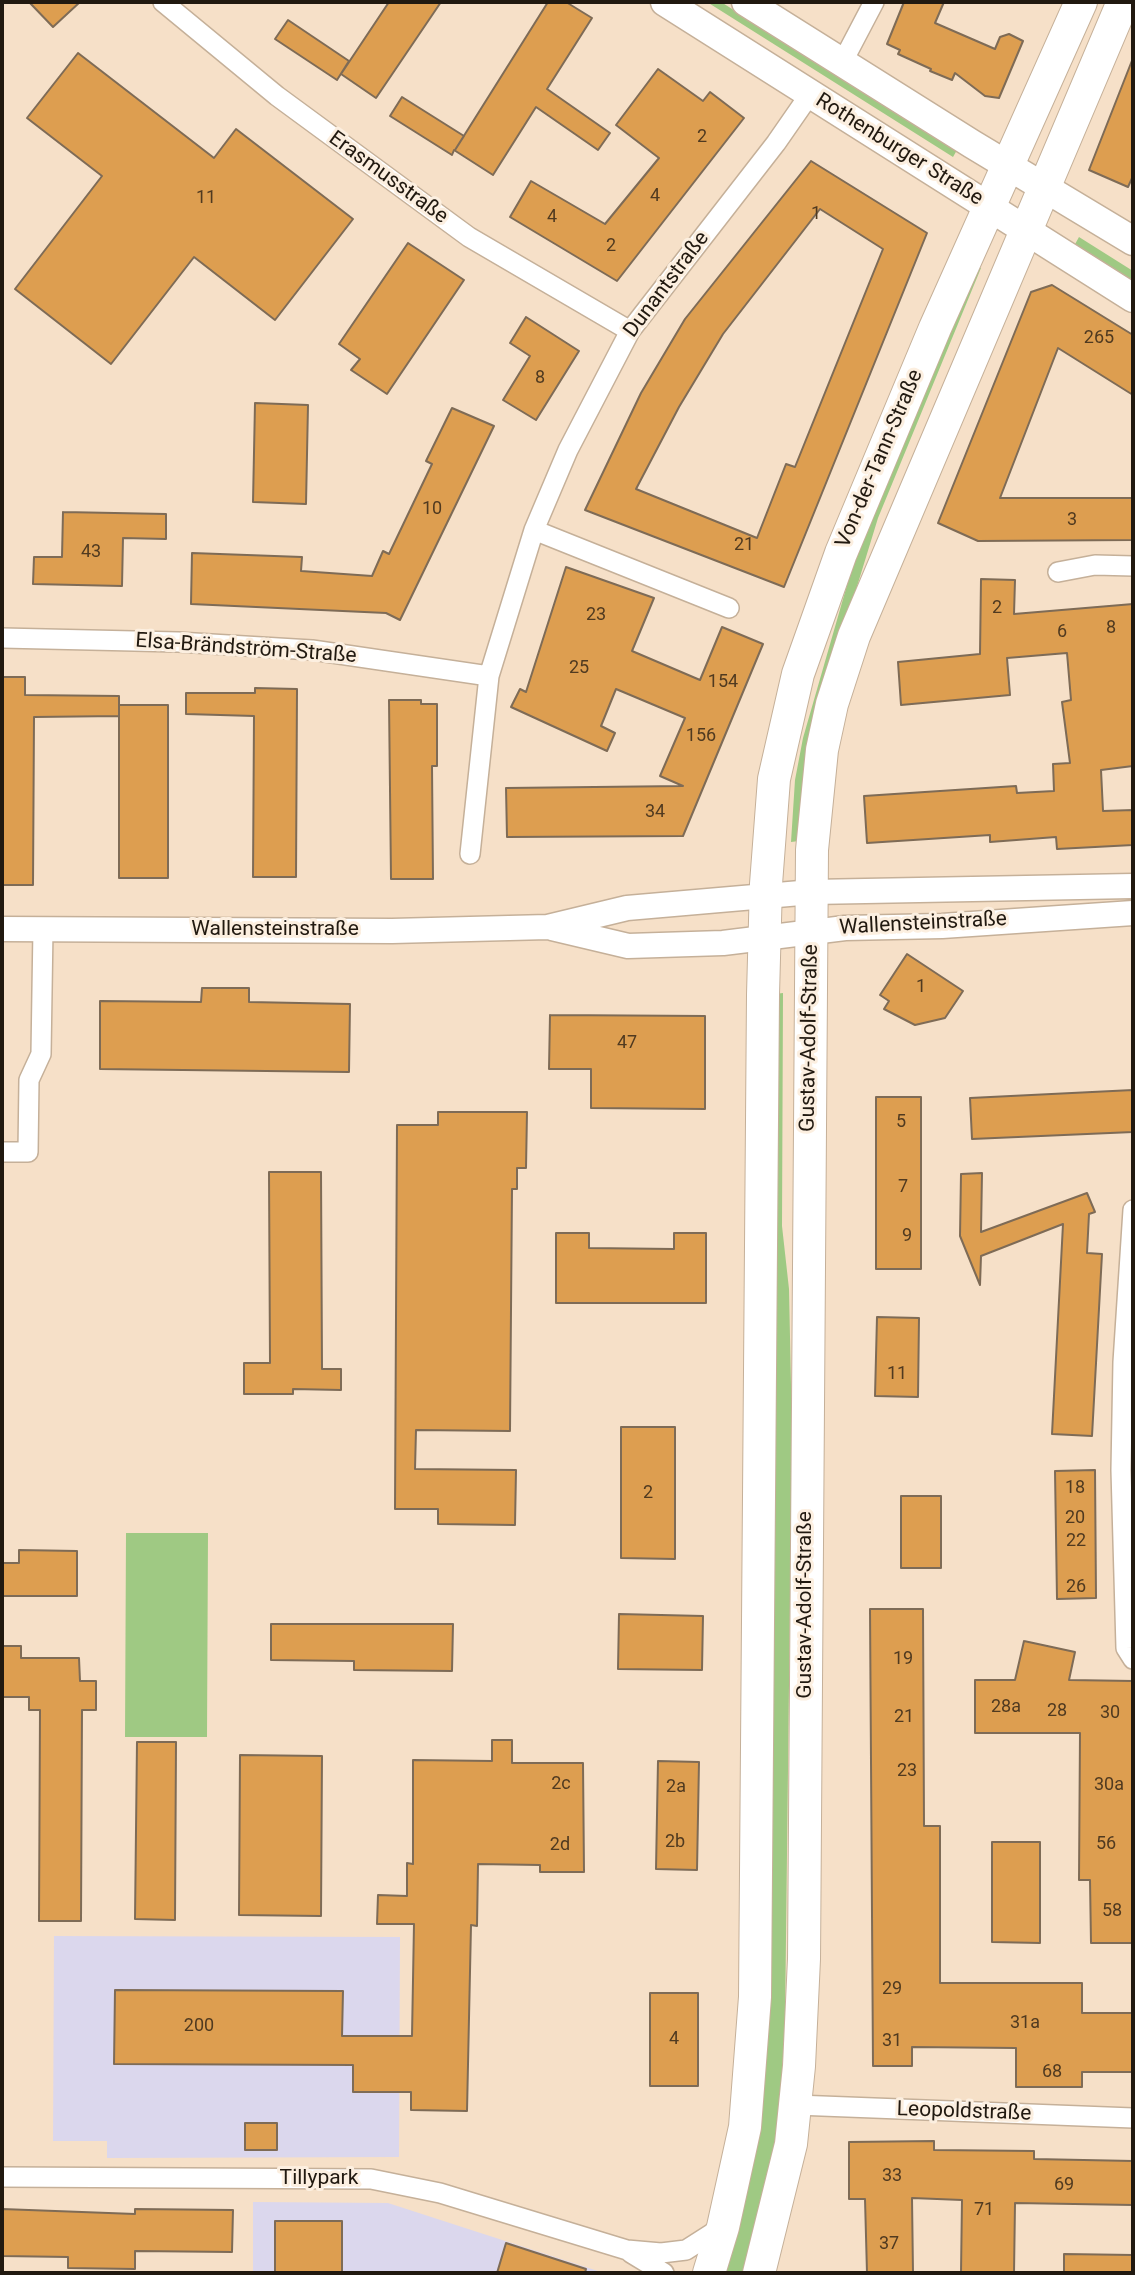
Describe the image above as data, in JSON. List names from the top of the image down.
{
  "streets": {
    "main road": ["Rothenburger Straße", "Von-der-Tann-Straße", "Gustav-Adolf-Straße"],
    "street": [
      "Erasmusstraße",
      "Dunantstraße",
      "Elsa-Brändström-Straße",
      "Wallensteinstraße",
      "Leopoldstraße",
      "Tillypark"
    ]
  },
  "crossings": [
    ["Rothenburger Straße", "Dunantstraße"],
    ["Rothenburger Straße", "Von-der-Tann-Straße"],
    ["Erasmusstraße", "Dunantstraße"],
    ["Dunantstraße", "Elsa-Brändström-Straße"],
    ["Von-der-Tann-Straße", "Wallensteinstraße"],
    ["Wallensteinstraße", "Gustav-Adolf-Straße"],
    ["Gustav-Adolf-Straße", "Leopoldstraße"]
  ],
  "house_numbers": [
    "2",
    "4",
    "11",
    "1",
    "4",
    "2",
    "265",
    "8",
    "10",
    "3",
    "21",
    "43",
    "2",
    "23",
    "8",
    "6",
    "25",
    "154",
    "156",
    "34",
    "1",
    "47",
    "5",
    "7",
    "9",
    "11",
    "18",
    "2",
    "20",
    "22",
    "26",
    "19",
    "28a",
    "28",
    "30",
    "21",
    "23",
    "2c",
    "30a",
    "2a",
    "2b",
    "56",
    "2d",
    "58",
    "29",
    "31a",
    "200",
    "4",
    "31",
    "68",
    "33",
    "69",
    "71",
    "37"
  ]
}
